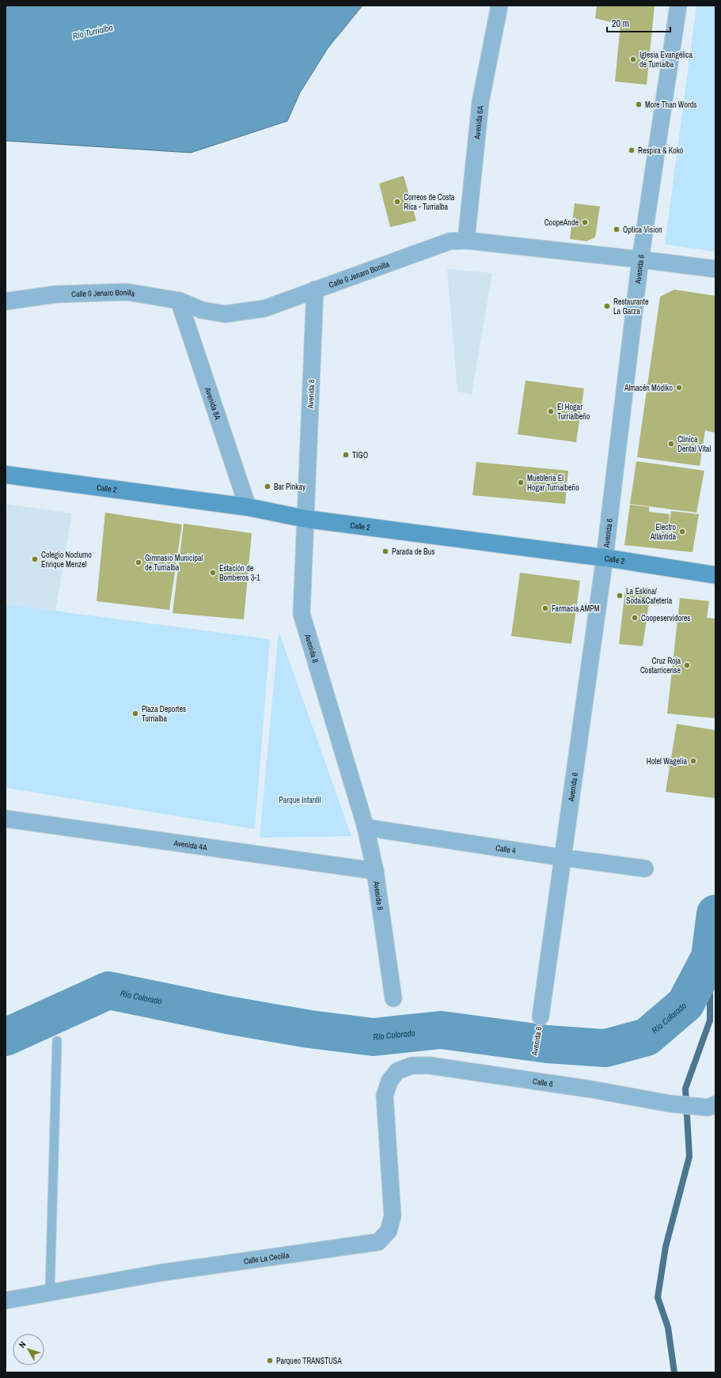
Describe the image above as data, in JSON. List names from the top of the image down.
{
  "streets": {
    "main road": ["Calle 2"],
    "street": [
      "Avenida 6A",
      "Avenida 6",
      "Calle 0 Jenaro Bonilla",
      "Avenida 8",
      "Avenida 8A",
      "Avenida 4A",
      "Calle 4",
      "Calle 6",
      "Calle La Cecilia"
    ]
  },
  "crossings": [
    ["Avenida 6A", "Calle 0 Jenaro Bonilla"],
    ["Avenida 6", "Calle 0 Jenaro Bonilla"],
    ["Avenida 6", "Calle 2"],
    ["Avenida 6", "Calle 4"],
    ["Avenida 6", "Calle 6"],
    ["Calle 0 Jenaro Bonilla", "Avenida 8"],
    ["Calle 0 Jenaro Bonilla", "Avenida 8A"],
    ["Avenida 8", "Calle 2"],
    ["Avenida 8", "Avenida 4A"],
    ["Avenida 8", "Calle 4"],
    ["Avenida 8A", "Calle 2"],
    ["Calle 6", "Calle La Cecilia"]
  ],
  "water": ["Río Turrialba", "Río Colorado"],
  "parks": ["Parque Infantil"],
  "places": [
    "Iglesia Evangélica de Turrialba",
    "More Than Words",
    "Respira & Kokó",
    "Correos de Costa Rica - Turrialba",
    "CoopeAnde",
    "Optica Vision",
    "Restaurante La Garza",
    "Almacén Módiko",
    "El Hogar Turrialbeño",
    "Clínica Dental Vital",
    "TIGO",
    "Mueblería El Hogar Turrialbeño",
    "Bar Pinkay",
    "Electro Atlántida",
    "Parada de Bus",
    "Colegio Nocturno Enrique Menzel",
    "Gimnasio Municipal de Turrialba",
    "Estación de Bomberos 3-1",
    "La Eskina/ Soda&Cafetería",
    "Farmacia AMPM",
    "Coopeservidores",
    "Cruz Roja Costarricense",
    "Plaza Deportes Turrialba",
    "Hotel Wagelia",
    "Parqueo TRANSTUSA"
  ],
  "scale_bar": "20 m",
  "north": "top left"
}
